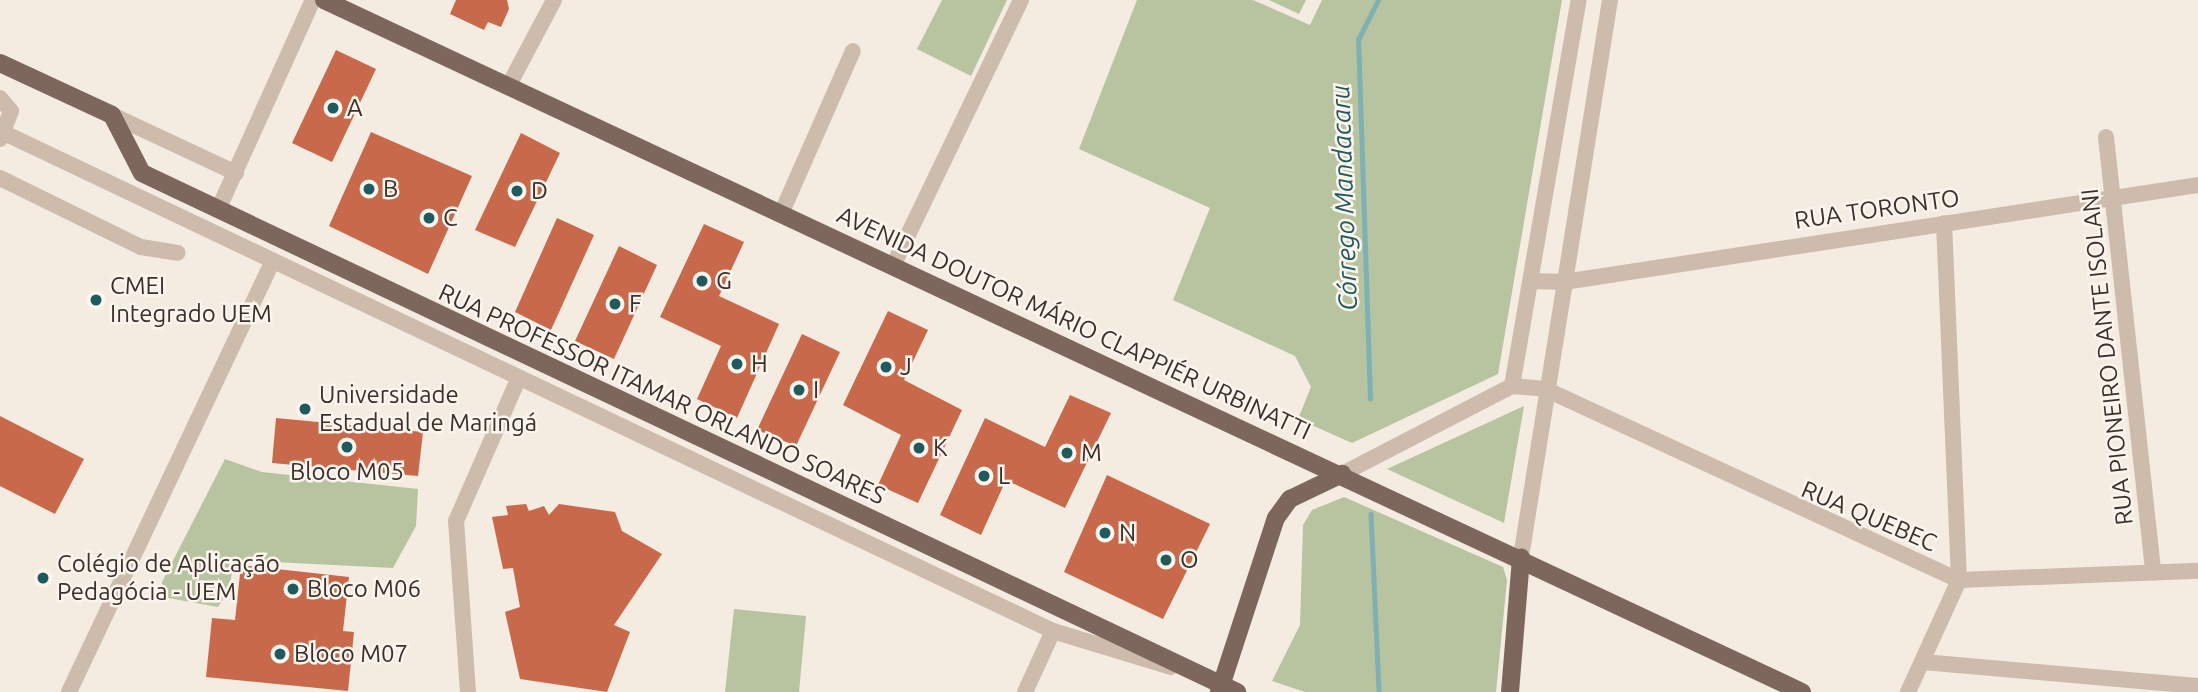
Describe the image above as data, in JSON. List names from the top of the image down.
{
  "streets": {
    "main road": ["AVENIDA DOUTOR MÁRIO CLAPPIÉR URBINATTI", "RUA PROFESSOR ITAMAR ORLANDO SOARES"],
    "street": ["RUA TORONTO", "RUA PIONEIRO DANTE ISOLANI", "RUA QUEBEC"]
  },
  "crossings": [
    ["RUA TORONTO", "RUA PIONEIRO DANTE ISOLANI"],
    ["RUA PIONEIRO DANTE ISOLANI", "RUA QUEBEC"]
  ],
  "water": ["Córrego Mandacaru"],
  "places": [
    "A",
    "B",
    "D",
    "C",
    "G",
    "CMEI Integrado UEM",
    "F",
    "H",
    "J",
    "I",
    "Universidade Estadual de Maringá",
    "Bloco M05",
    "K",
    "M",
    "L",
    "N",
    "O",
    "Colégio de Aplicação Pedagócia - UEM",
    "Bloco M06",
    "Bloco M07"
  ]
}
